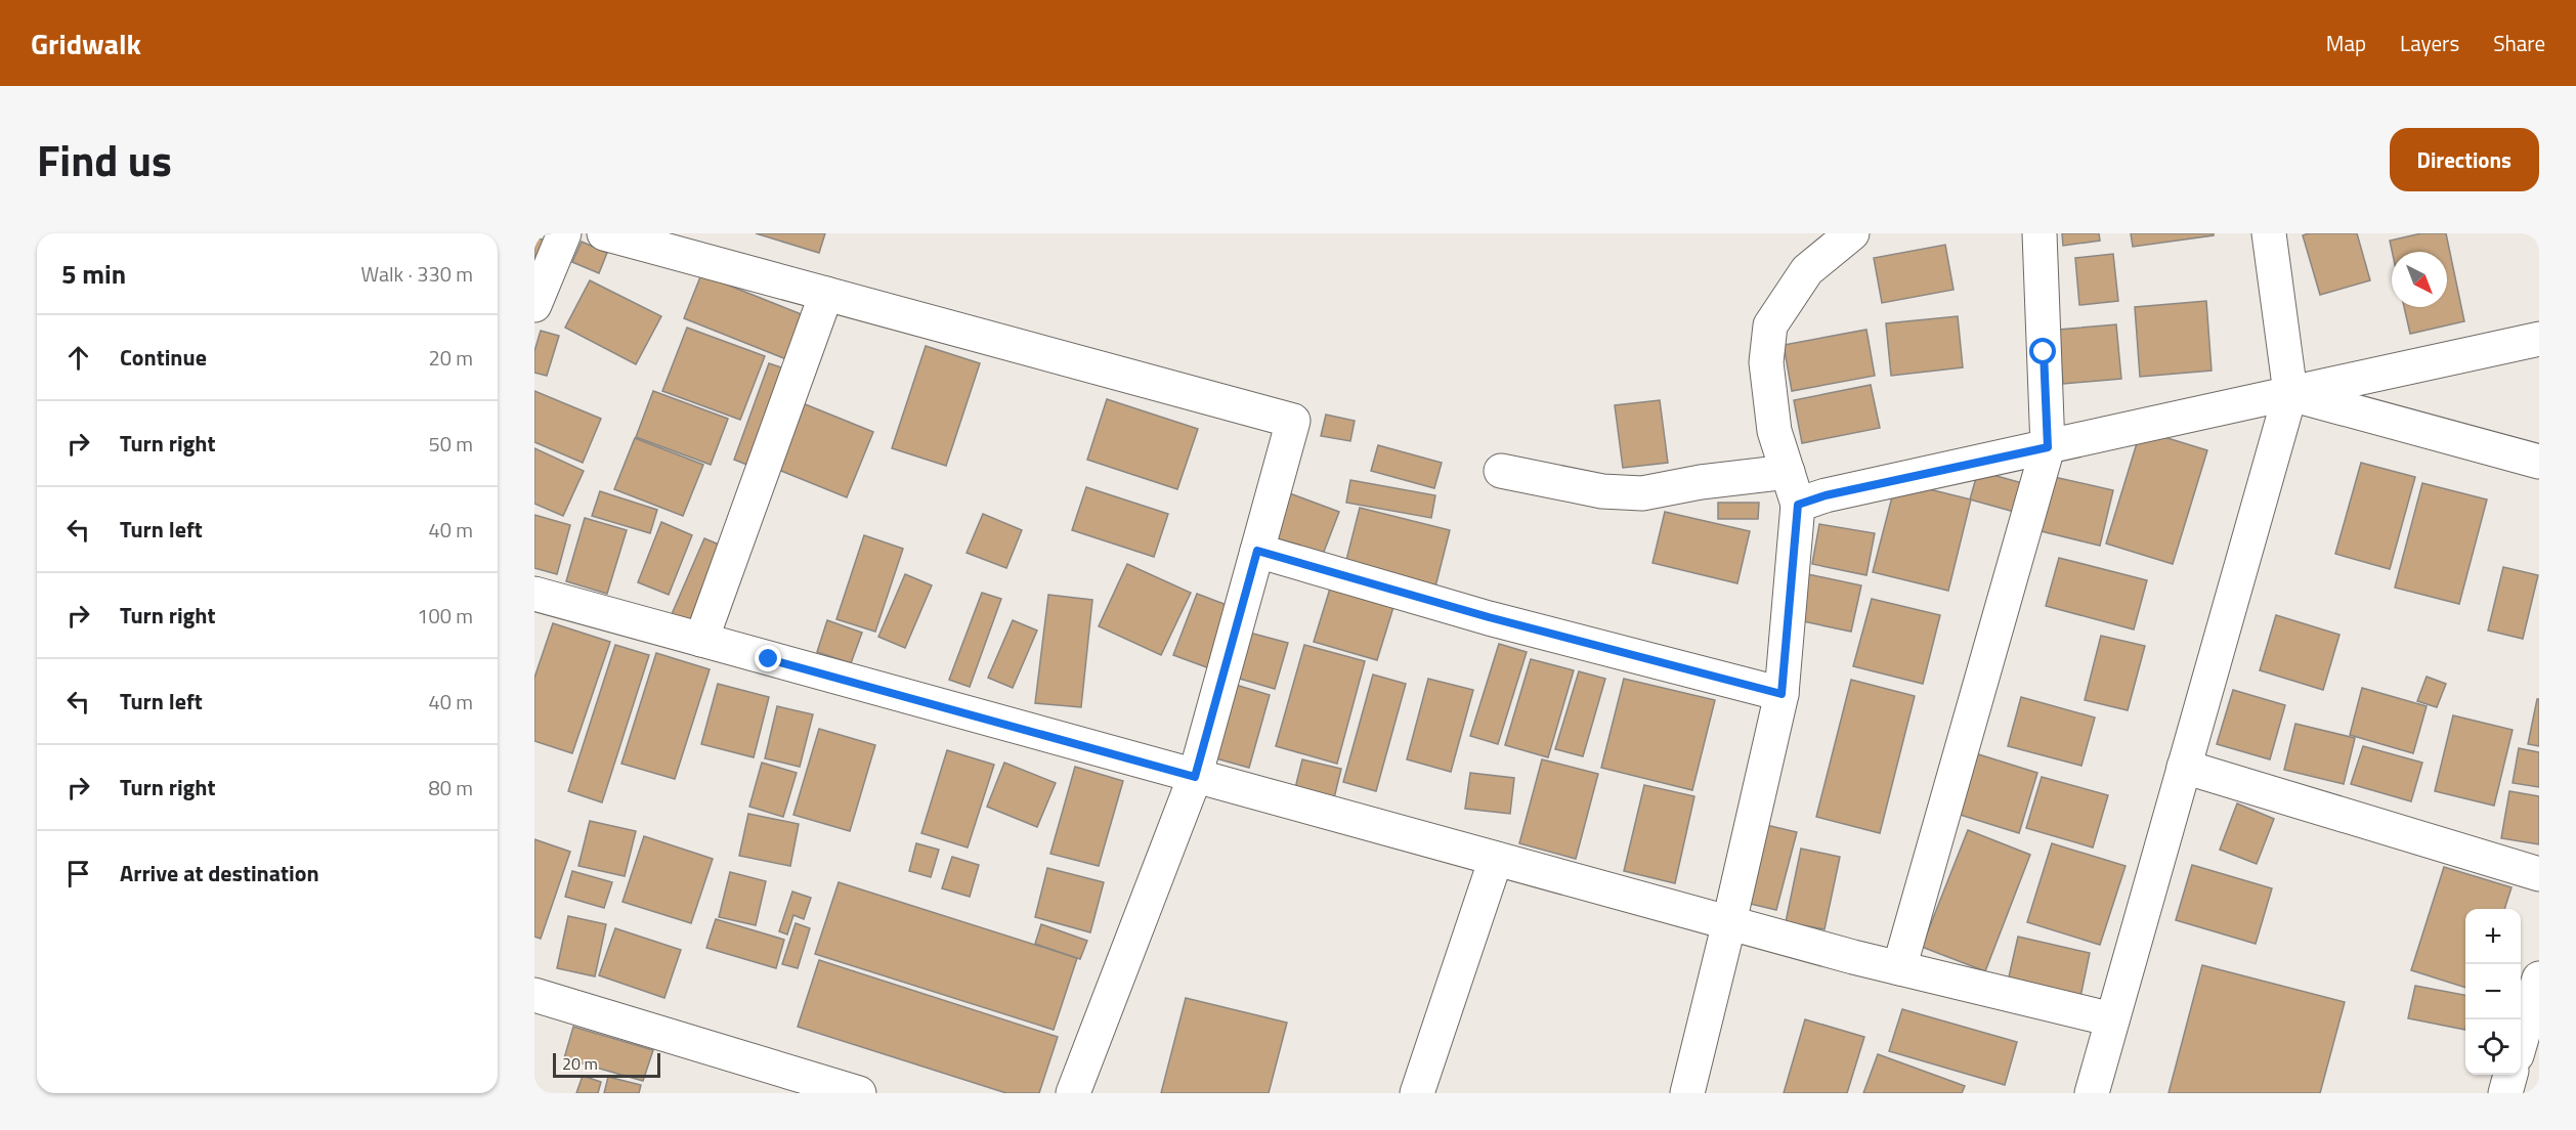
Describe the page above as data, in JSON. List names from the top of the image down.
{
  "scale_bar": "20 m",
  "north": "bottom right",
  "page": {
    "header": "Gridwalk",
    "nav": ["Map", "Layers", "Share"],
    "title": "Find us",
    "buttons": "Directions",
    "heading": ["5 min", "Walk · 330 m"],
    "list": [
      ["Continue", "20 m"],
      ["Turn right", "50 m"],
      ["Turn left", "40 m"],
      ["Turn right", "100 m"],
      ["Turn left", "40 m"],
      ["Turn right", "80 m"],
      "Arrive at destination"
    ],
    "map_buttons": ["+", "−"],
    "scale": "20 m"
  }
}
